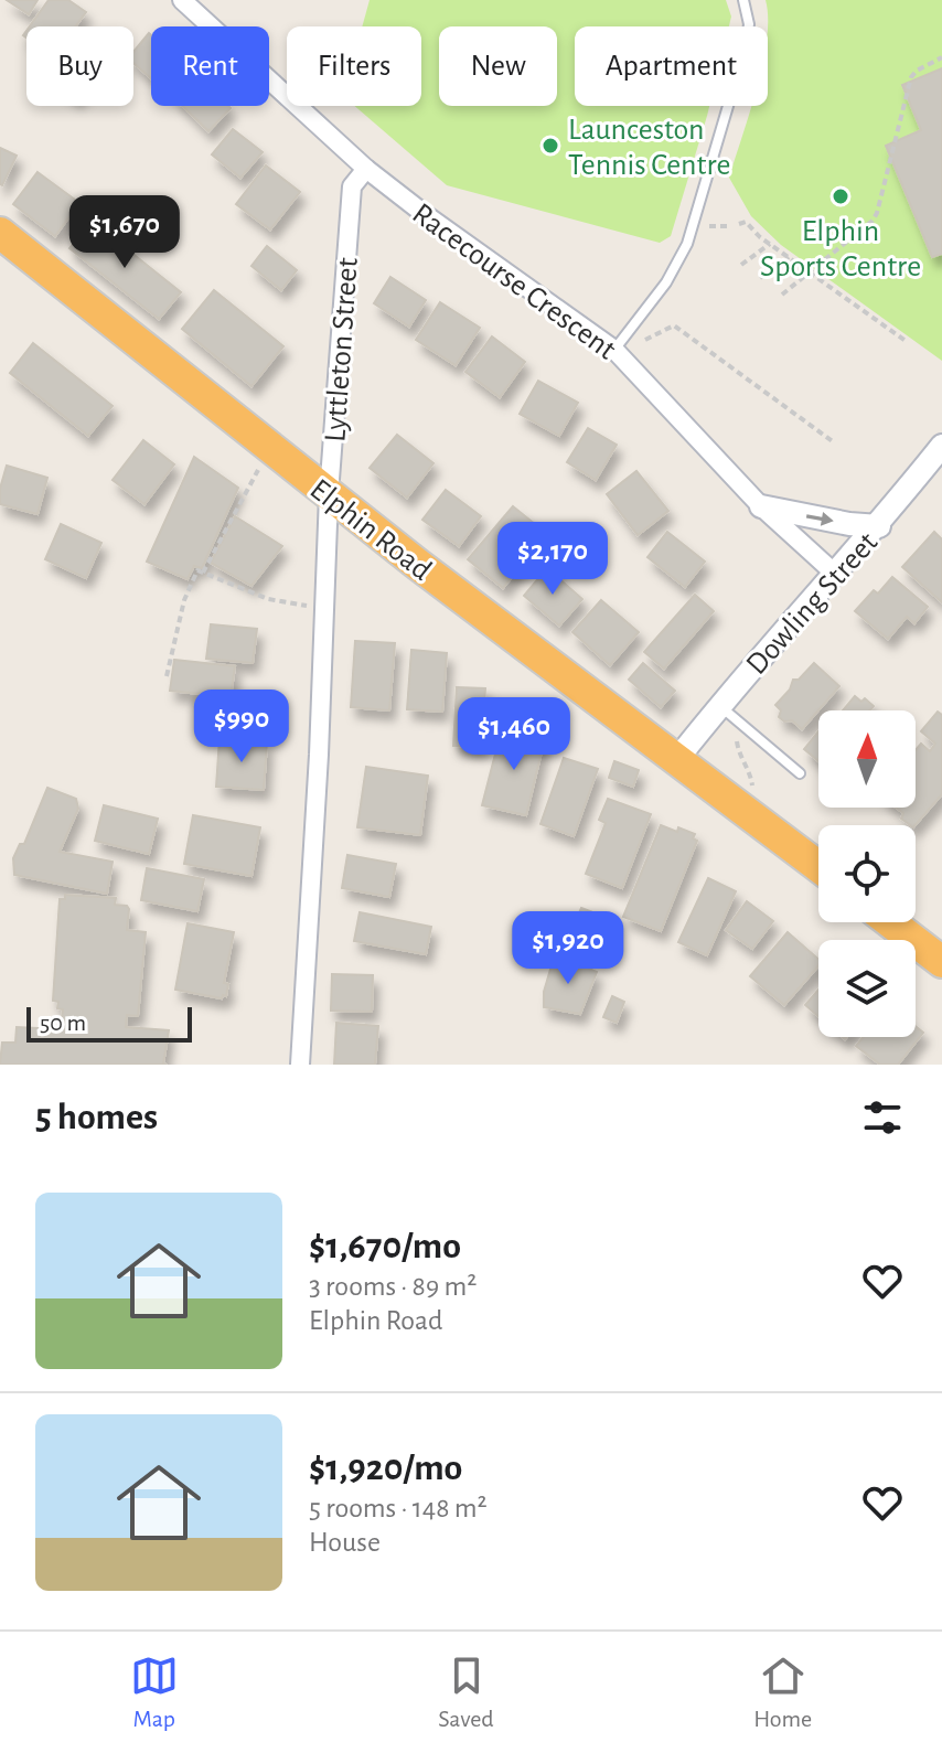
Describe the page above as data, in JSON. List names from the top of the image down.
{
  "streets": {
    "highway": ["Elphin Road"],
    "street": ["Racecourse Crescent", "Lyttleton Street", "Dowling Street"]
  },
  "crossings": [
    ["Racecourse Crescent", "Lyttleton Street"],
    ["Racecourse Crescent", "Dowling Street"],
    ["Lyttleton Street", "Elphin Road"],
    ["Elphin Road", "Dowling Street"]
  ],
  "places": ["Launceston Tennis Centre", "Elphin Sports Centre"],
  "scale_bar": "50 m",
  "north": "top",
  "page": {
    "chip": [
      "Buy",
      "Rent",
      "Filters",
      "New",
      "Apartment"
    ],
    "price": [
      "$1,670",
      "$2,170",
      "$990",
      "$1,460",
      "$1,920"
    ],
    "scale": "50 m",
    "heading": "5 homes",
    "list": [
      {
        "name": "$1,670/mo",
        "note": "3 rooms · 89 m² · Elphin Road"
      },
      {
        "name": "$1,920/mo",
        "note": "5 rooms · 148 m² · House"
      }
    ],
    "tabs": ["Map", "Saved", "Home"]
  }
}
